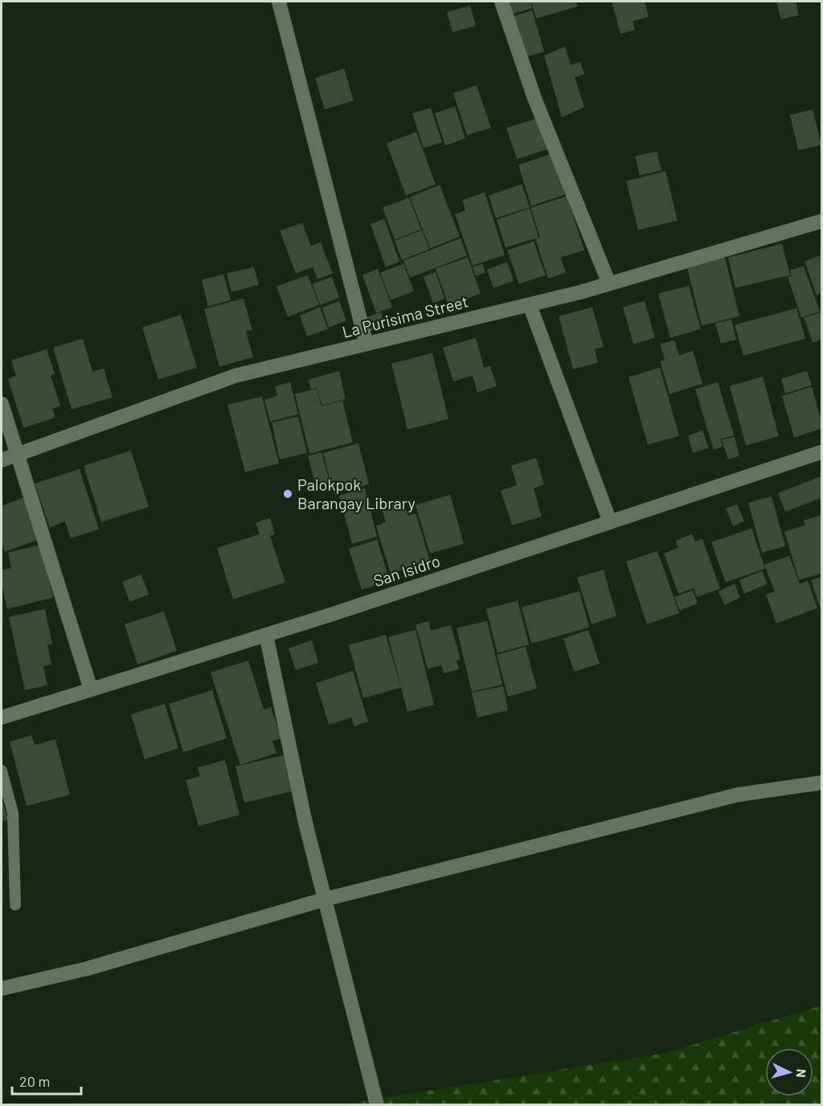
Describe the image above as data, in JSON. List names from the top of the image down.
{
  "streets": {
    "street": ["La Purisima Street", "San Isidro"]
  },
  "places": ["Palokpok Barangay Library"],
  "scale_bar": "20 m",
  "north": "right"
}
